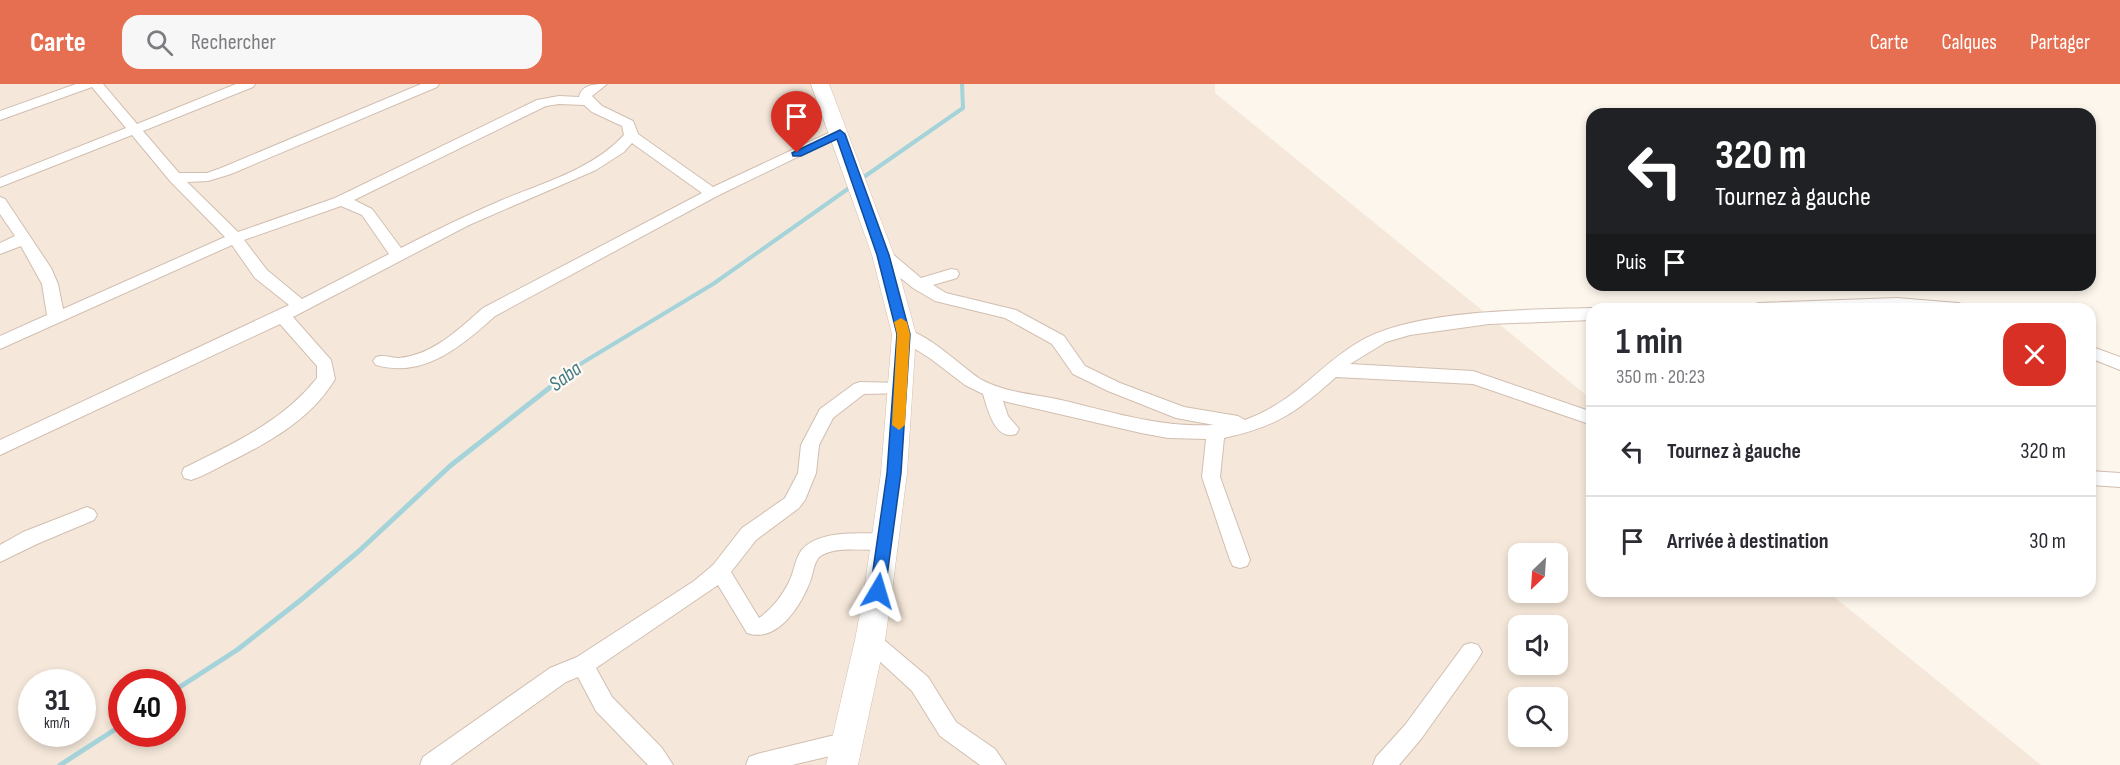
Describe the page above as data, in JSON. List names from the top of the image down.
{
  "water": ["Saba"],
  "north": "bottom left",
  "page": {
    "header": "Carte",
    "search": "Rechercher",
    "nav": ["Carte", "Calques", "Partager"],
    "turn": ["320 m", "Tournez à gauche"],
    "then": "Puis",
    "heading": ["1 min", "350 m · 20:23"],
    "list": [
      {
        "name": "Tournez à gauche",
        "value": "320 m"
      },
      {
        "name": "Arrivée à destination",
        "value": "30 m"
      }
    ],
    "speed": "31 km/h",
    "limit": "40"
  }
}
